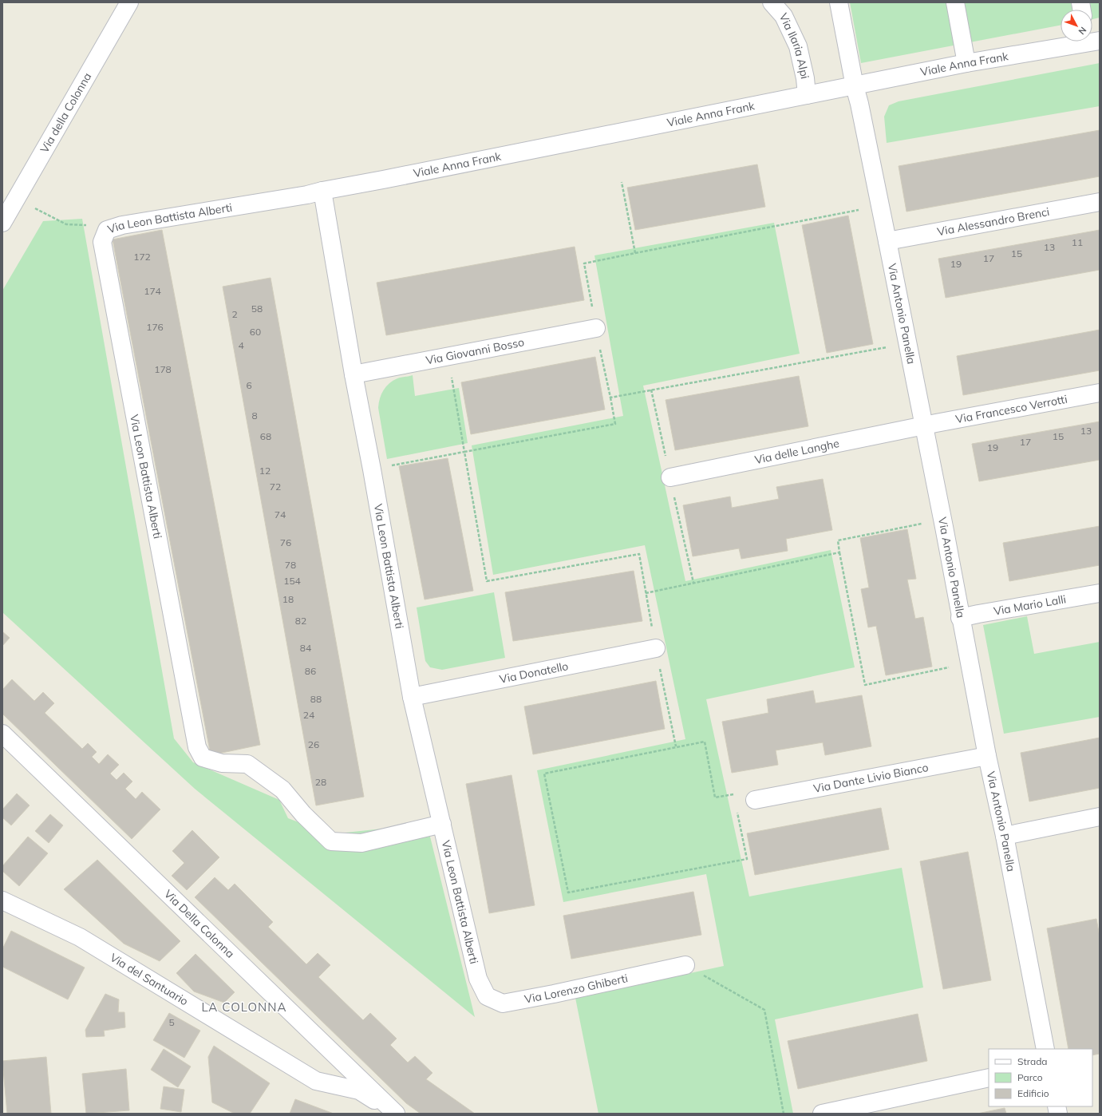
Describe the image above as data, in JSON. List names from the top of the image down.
{
  "streets": {
    "street": [
      "Via Ilaria Alpi",
      "Viale Anna Frank",
      "Via della Colonna",
      "Via Leon Battista Alberti",
      "Via Alessandro Brenci",
      "Via Antonio Panella",
      "Via Giovanni Bosso",
      "Via Francesco Verrotti",
      "Via delle Langhe",
      "Via Mario Lalli",
      "Via Donatello",
      "Via Dante Livio Bianco",
      "Via Della Colonna",
      "Via del Santuario",
      "Via Lorenzo Ghiberti"
    ]
  },
  "crossings": [
    ["Via Ilaria Alpi", "Viale Anna Frank"],
    ["Viale Anna Frank", "Via Leon Battista Alberti"],
    ["Viale Anna Frank", "Via Antonio Panella"],
    ["Via Leon Battista Alberti", "Via Giovanni Bosso"],
    ["Via Leon Battista Alberti", "Via Donatello"],
    ["Via Leon Battista Alberti", "Via Lorenzo Ghiberti"],
    ["Via Alessandro Brenci", "Via Antonio Panella"],
    ["Via Antonio Panella", "Via Francesco Verrotti"],
    ["Via Antonio Panella", "Via delle Langhe"],
    ["Via Antonio Panella", "Via Mario Lalli"],
    ["Via Antonio Panella", "Via Dante Livio Bianco"],
    ["Via Francesco Verrotti", "Via delle Langhe"],
    ["Via Della Colonna", "Via del Santuario"]
  ],
  "districts": ["LA COLONNA"],
  "house_numbers": [
    "11",
    "13",
    "15",
    "172",
    "17",
    "19",
    "174",
    "58",
    "2",
    "176",
    "60",
    "4",
    "178",
    "6",
    "8",
    "13",
    "68",
    "15",
    "17",
    "19",
    "12",
    "72",
    "74",
    "76",
    "78",
    "154",
    "18",
    "82",
    "84",
    "86",
    "88",
    "24",
    "26",
    "28",
    "5"
  ],
  "legend": ["Strada", "Parco", "Edificio"],
  "north": "bottom right"
}
